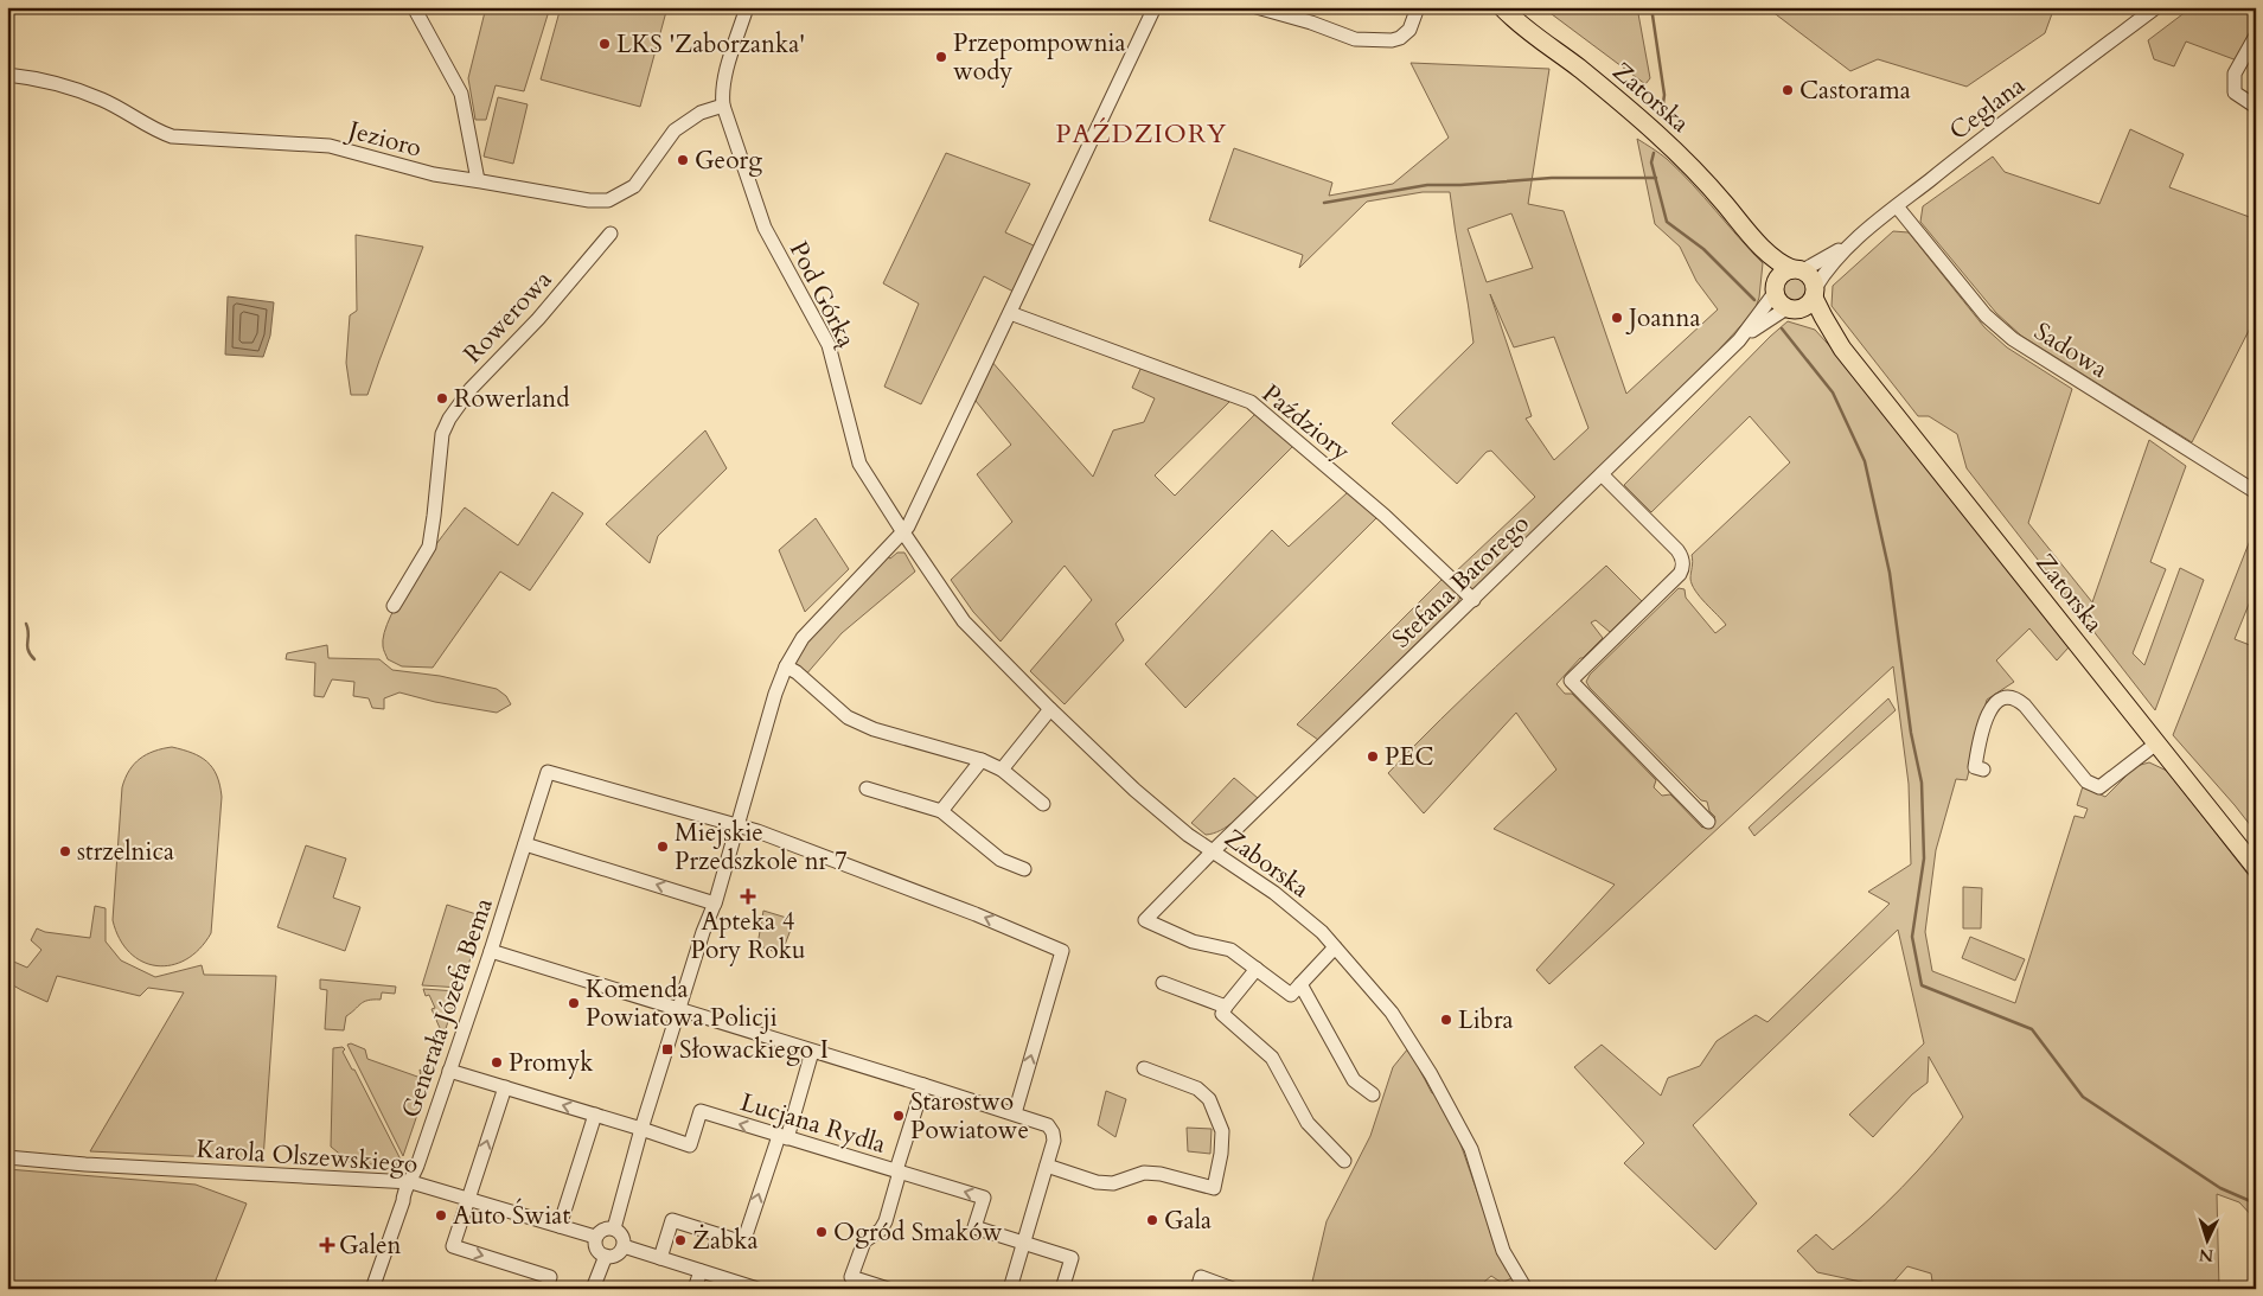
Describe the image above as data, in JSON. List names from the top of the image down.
{
  "streets": {
    "main road": ["Zatorska"],
    "street": [
      "Ceglana",
      "Jezioro",
      "Pod Górką",
      "Rowerowa",
      "Sadowa",
      "Paździory",
      "Stefana Batorego",
      "Zaborska",
      "Generała Józefa Bema",
      "Lucjana Rydla",
      "Karola Olszewskiego"
    ]
  },
  "crossings": [
    ["Zatorska", "Ceglana"],
    ["Zatorska", "Stefana Batorego"],
    ["Ceglana", "Sadowa"],
    ["Ceglana", "Stefana Batorego"],
    ["Jezioro", "Pod Górką"],
    ["Pod Górką", "Zaborska"],
    ["Paździory", "Stefana Batorego"],
    ["Stefana Batorego", "Zaborska"],
    ["Generała Józefa Bema", "Karola Olszewskiego"]
  ],
  "districts": ["PAŹDZIORY"],
  "places": {
    "other": [
      "LKS 'Zaborzanka'",
      "Przepompownia wody",
      "Castorama",
      "Georg",
      "Joanna",
      "Rowerland",
      "PEC",
      "Miejskie Przedszkole nr 7",
      "strzelnica",
      "Komenda Powiatowa Policji",
      "Libra",
      "Promyk",
      "Starostwo Powiatowe",
      "Auto Świat",
      "Gala",
      "Ogród Smaków",
      "Żabka"
    ],
    "health": ["Apteka 4 Pory Roku", "Galen"],
    "transit": ["Słowackiego I"]
  },
  "north": "bottom"
}
